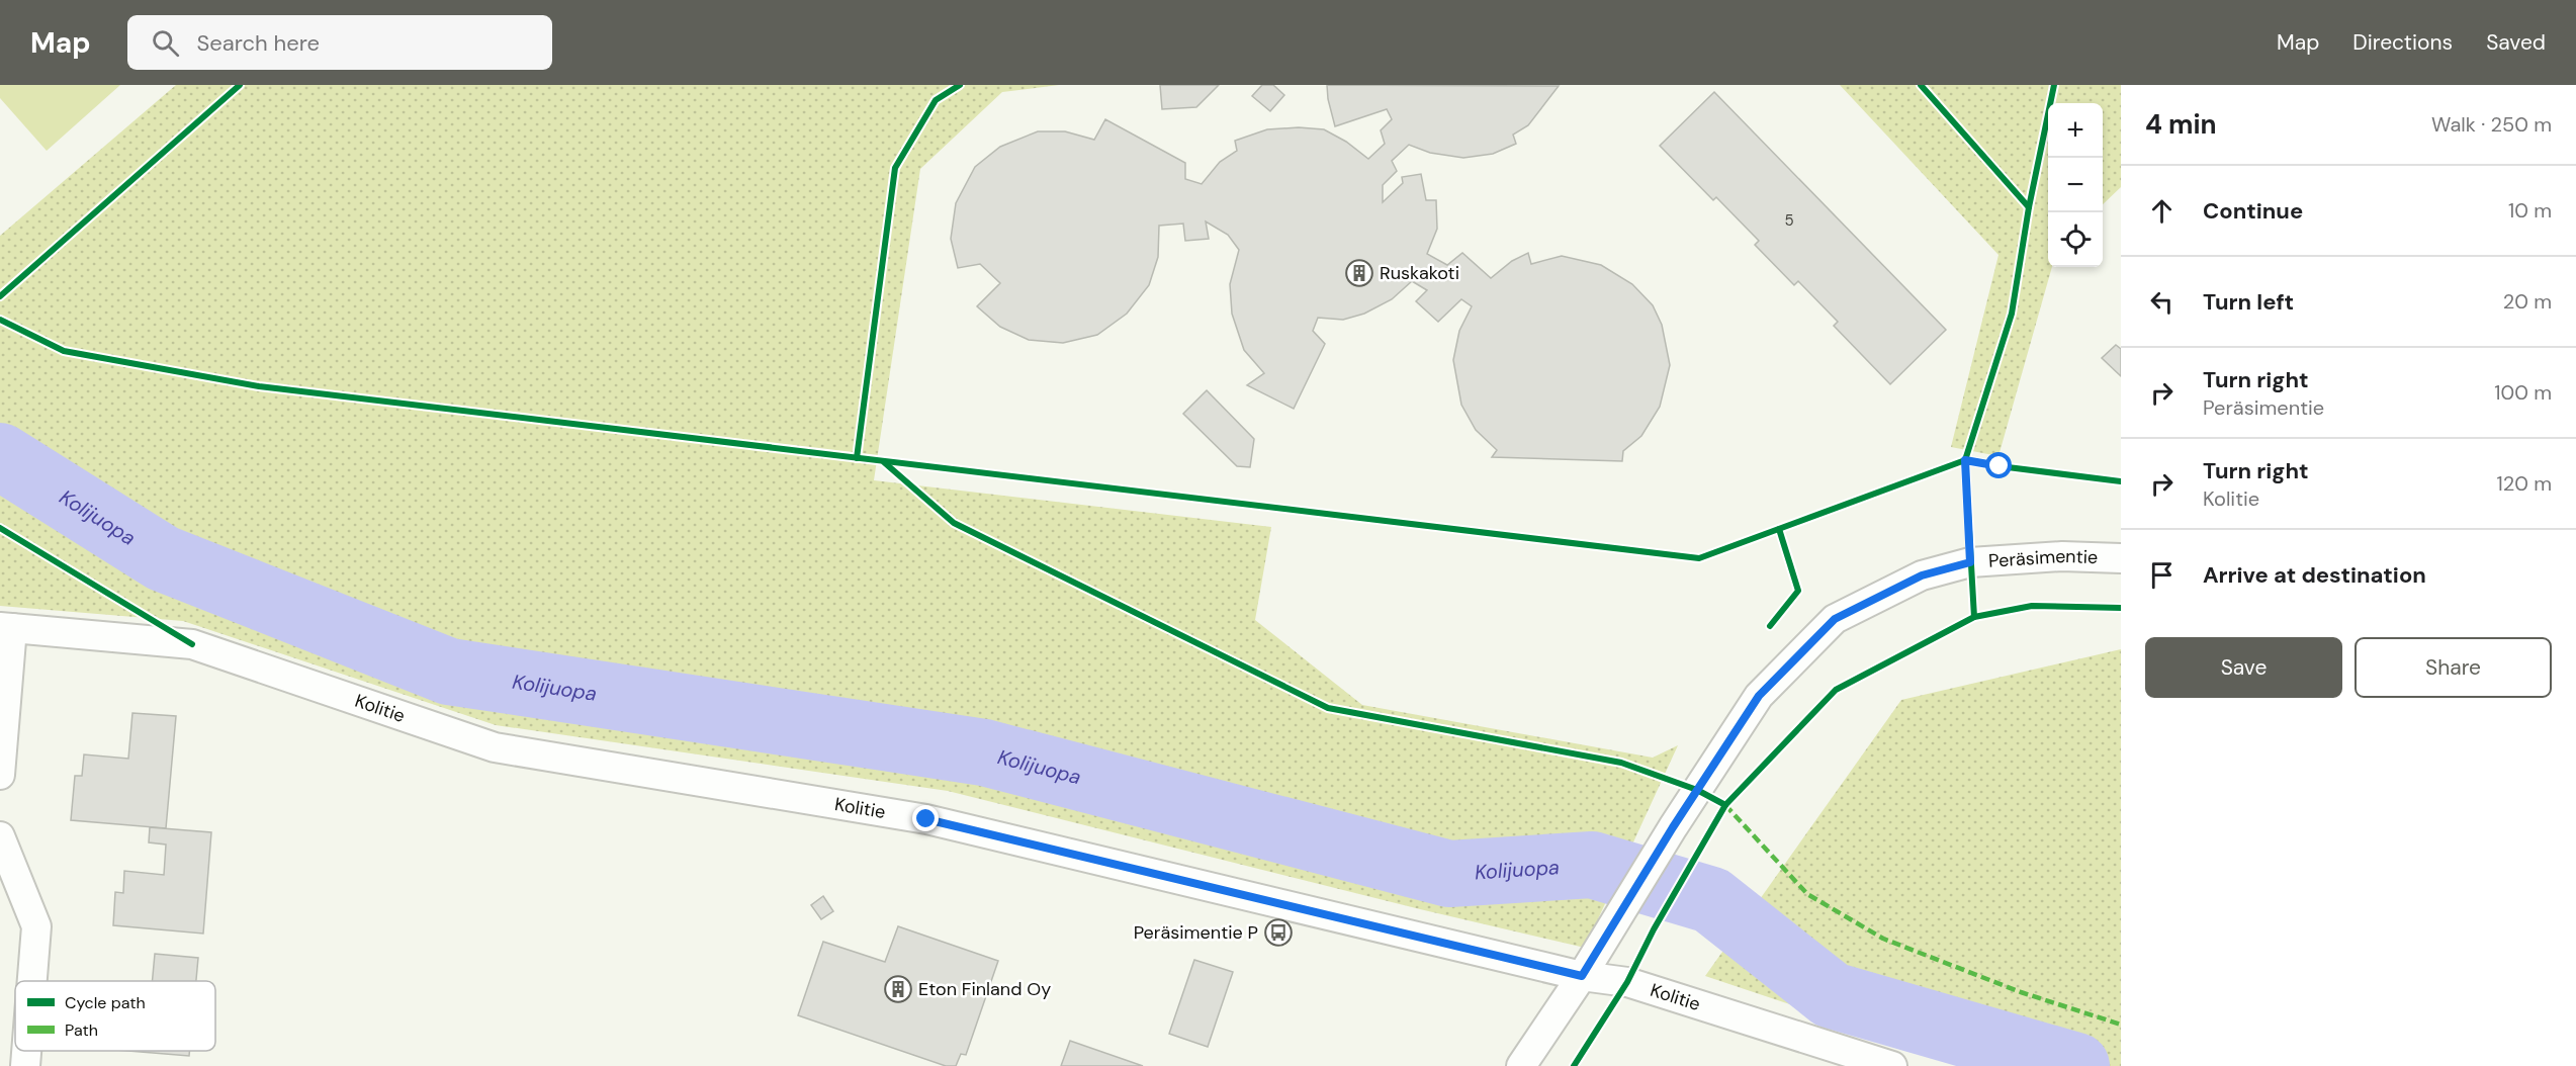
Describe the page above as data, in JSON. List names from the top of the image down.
{
  "streets": {
    "street": ["Peräsimentie", "Kolitie"]
  },
  "crossings": [
    ["Peräsimentie", "Kolitie"]
  ],
  "water": ["Kolijuopa"],
  "places": {
    "building": ["Ruskakoti", "Eton Finland Oy"],
    "bus stop": ["Peräsimentie P"]
  },
  "house_numbers": ["5"],
  "legend": ["Cycle path", "Path"],
  "page": {
    "header": "Map",
    "search": "Search here",
    "nav": ["Map", "Directions", "Saved"],
    "heading": ["4 min", "Walk · 250 m"],
    "map_buttons": ["+", "−"],
    "list": [
      ["Continue", "10 m"],
      ["Turn left", "20 m"],
      ["Turn right", "Peräsimentie", "100 m"],
      ["Turn right", "Kolitie", "120 m"],
      "Arrive at destination"
    ],
    "buttons": ["Save", "Share"]
  }
}
